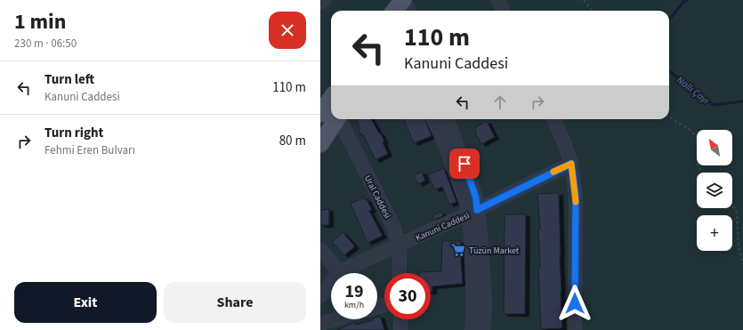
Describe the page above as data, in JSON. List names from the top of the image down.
{
  "streets": {
    "street": ["Ural Caddesi", "Kanuni Caddesi"]
  },
  "crossings": [
    ["Ural Caddesi", "Kanuni Caddesi"]
  ],
  "water": ["Nallı Çayı"],
  "places": {
    "supermarket": ["Tüzün Market"]
  },
  "north": "top left",
  "page": {
    "heading": ["1 min", "230 m · 06:50"],
    "turn": ["110 m", "Kanuni Caddesi"],
    "list": [
      {
        "name": "Turn left",
        "note": "Kanuni Caddesi",
        "value": "110 m"
      },
      {
        "name": "Turn right",
        "note": "Fehmi Eren Bulvarı",
        "value": "80 m"
      }
    ],
    "map_buttons": "+",
    "speed": "19 km/h",
    "limit": "30",
    "buttons": ["Exit", "Share"]
  }
}
